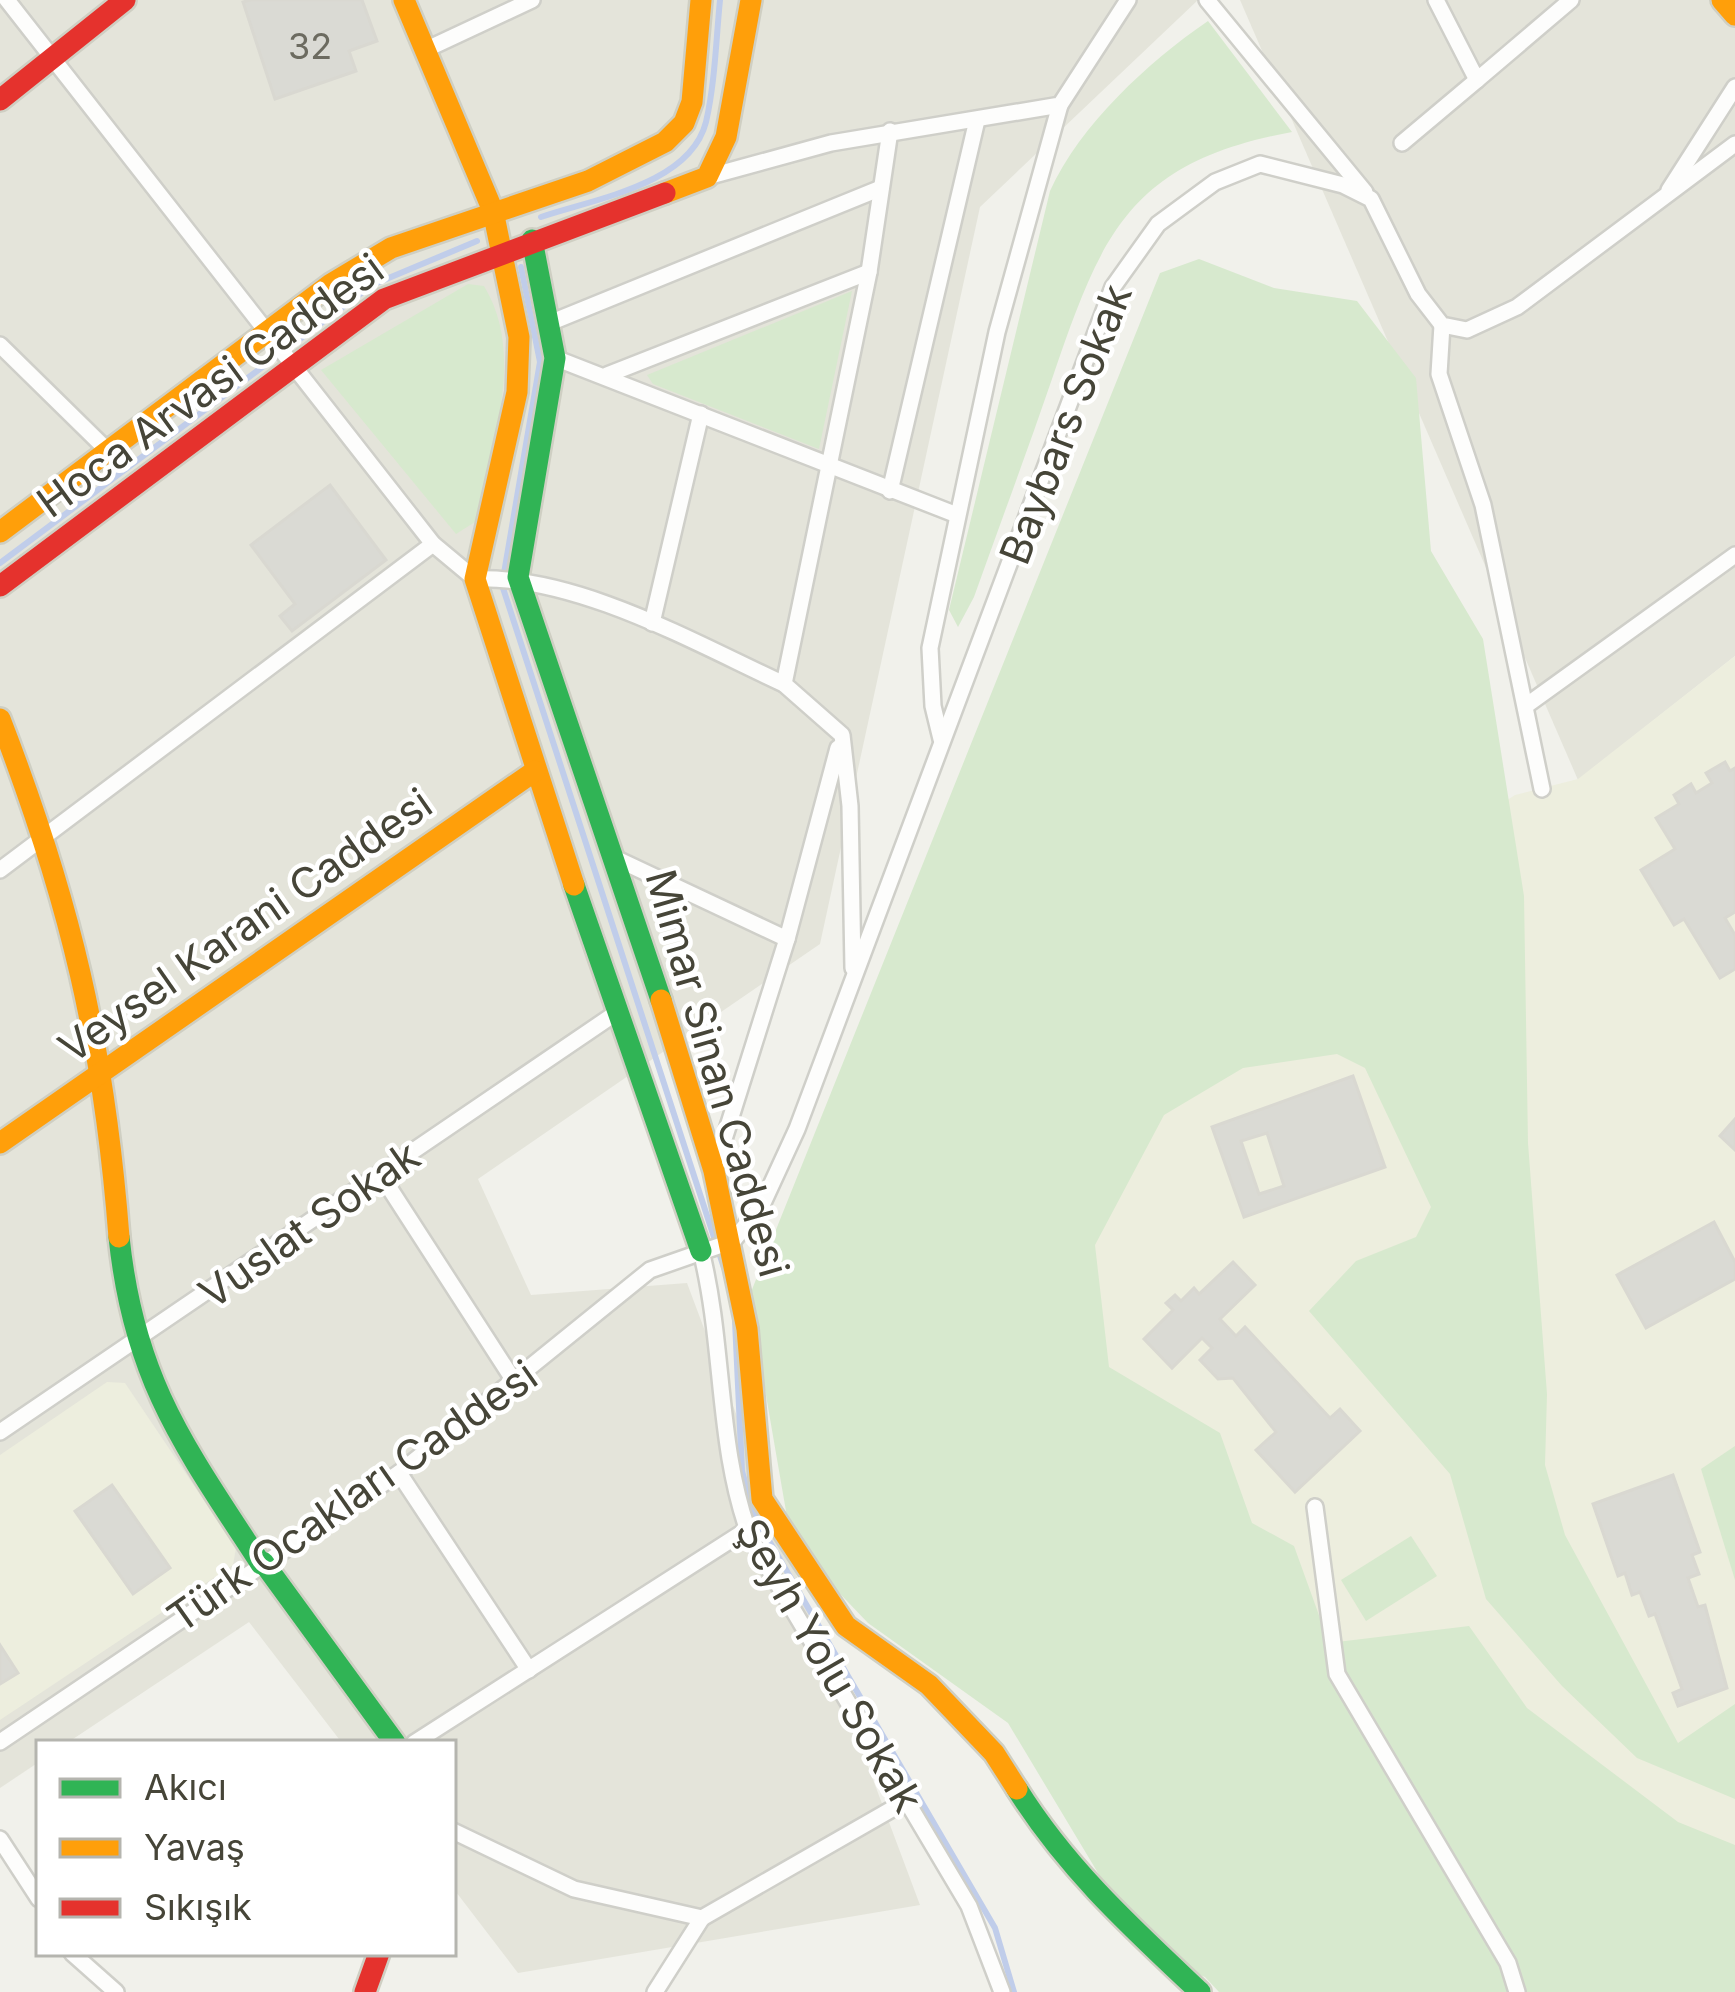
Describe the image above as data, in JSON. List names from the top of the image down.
{
  "streets": {
    "street": [
      "Hoca Arvasi Caddesi",
      "Baybars Sokak",
      "Veysel Karani Caddesi",
      "Mimar Sinan Caddesi",
      "Vuslat Sokak",
      "Türk Ocakları Caddesi",
      "Şeyh Yolu Sokak"
    ]
  },
  "crossings": [
    ["Hoca Arvasi Caddesi", "Mimar Sinan Caddesi"],
    ["Baybars Sokak", "Mimar Sinan Caddesi"],
    ["Baybars Sokak", "Türk Ocakları Caddesi"],
    ["Veysel Karani Caddesi", "Mimar Sinan Caddesi"],
    ["Mimar Sinan Caddesi", "Vuslat Sokak"],
    ["Mimar Sinan Caddesi", "Türk Ocakları Caddesi"],
    ["Mimar Sinan Caddesi", "Şeyh Yolu Sokak"],
    ["Türk Ocakları Caddesi", "Şeyh Yolu Sokak"]
  ],
  "house_numbers": ["32"],
  "legend": ["Akıcı", "Yavaş", "Sıkışık"]
}
